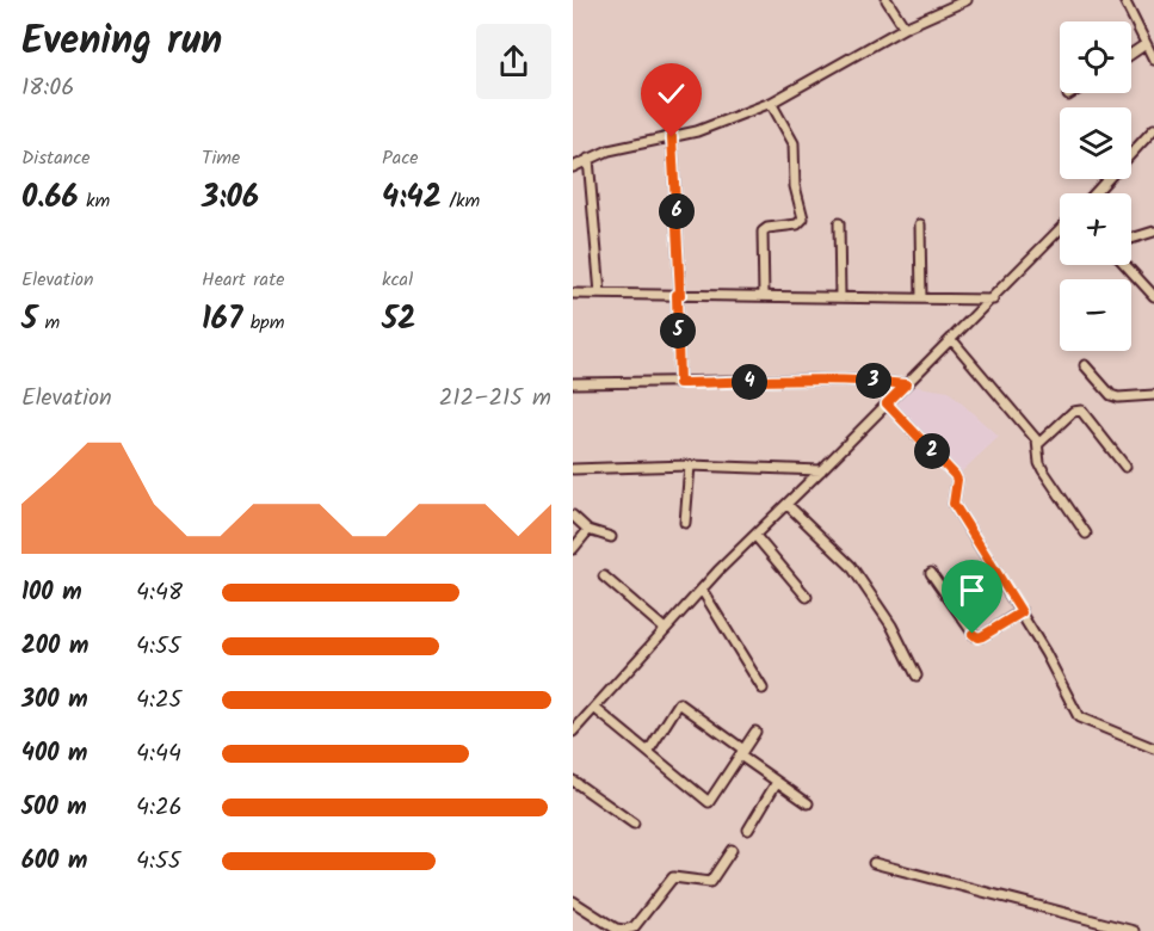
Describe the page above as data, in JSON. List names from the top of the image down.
{
  "page": {
    "heading": ["Evening run", "18:06"],
    "map_buttons": ["+", "−"],
    "stats": [
      ["Distance", "0.66 km"],
      ["Time", "3:06"],
      ["Pace", "4:42 /km"],
      ["Elevation", "5 m"],
      ["Heart rate", "167 bpm"],
      ["kcal", "52"]
    ],
    "pins": [
      "6",
      "5",
      "3",
      "4",
      "2"
    ],
    "chart": ["Elevation", "212–215 m"],
    "list": [
      {
        "name": "100 m",
        "note": "4:48"
      },
      {
        "name": "200 m",
        "note": "4:55"
      },
      {
        "name": "300 m",
        "note": "4:25"
      },
      {
        "name": "400 m",
        "note": "4:44"
      },
      {
        "name": "500 m",
        "note": "4:26"
      },
      {
        "name": "600 m",
        "note": "4:55"
      }
    ]
  }
}
